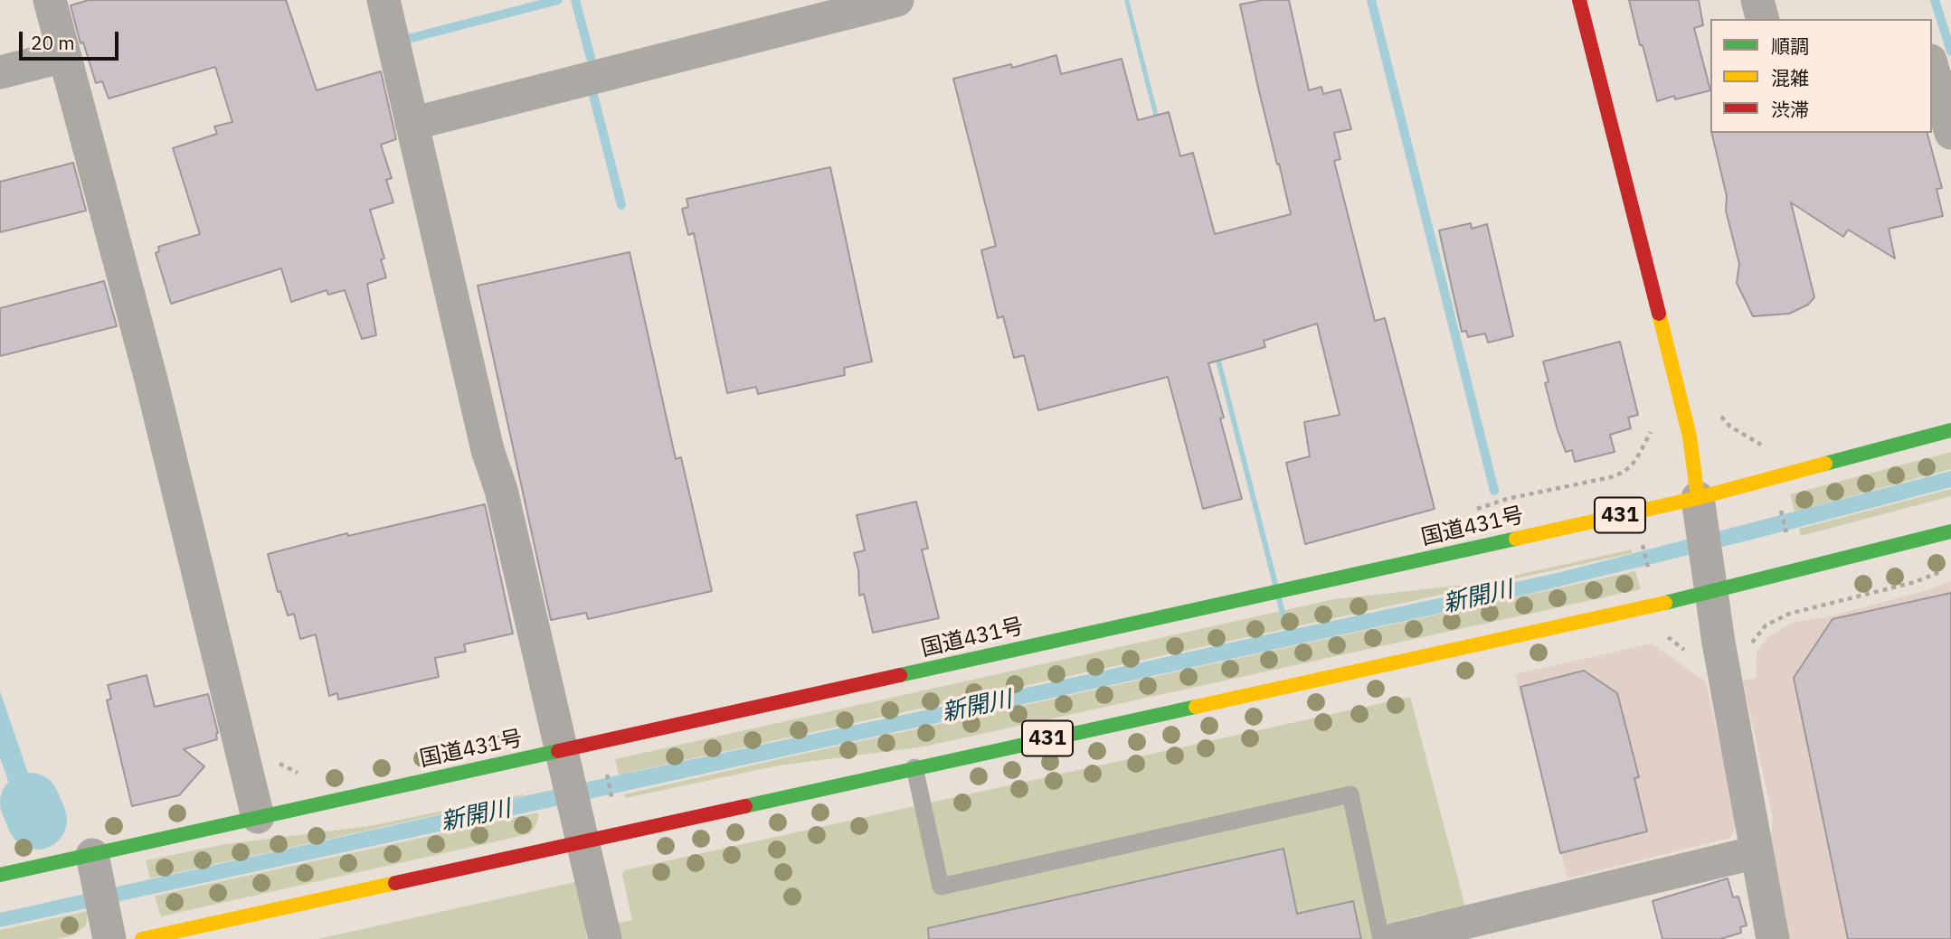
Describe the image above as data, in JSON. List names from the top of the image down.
{
  "streets": {
    "main road": ["431", "国道431号"]
  },
  "water": ["新開川"],
  "legend": ["順調", "混雑", "渋滞"],
  "scale_bar": "20 m"
}
